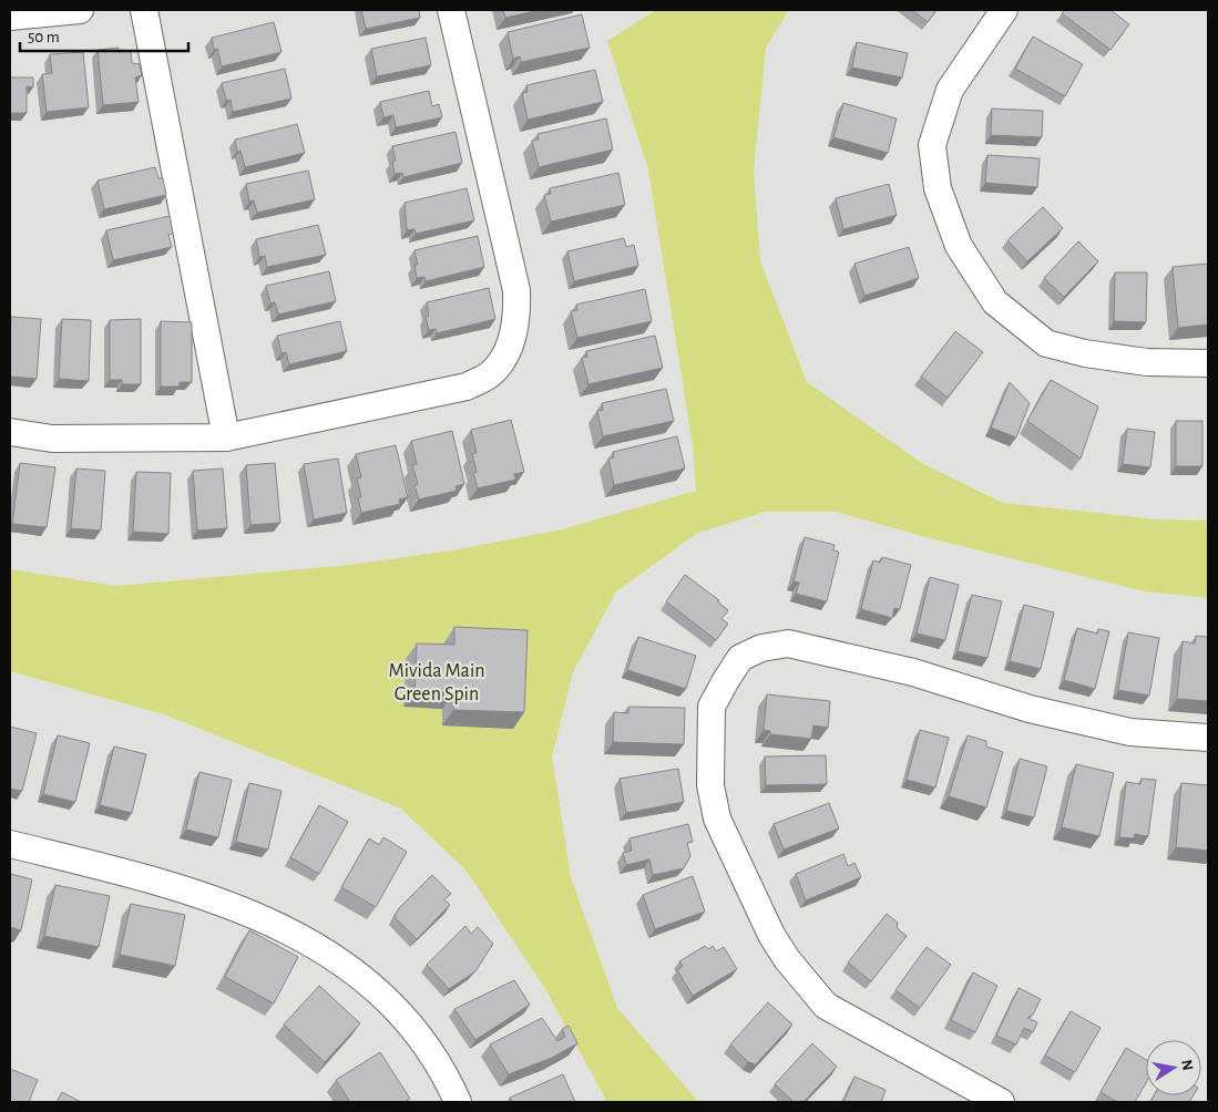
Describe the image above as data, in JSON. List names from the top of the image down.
{
  "parks": ["Mivida Main Green Spin"],
  "scale_bar": "50 m",
  "north": "right"
}
